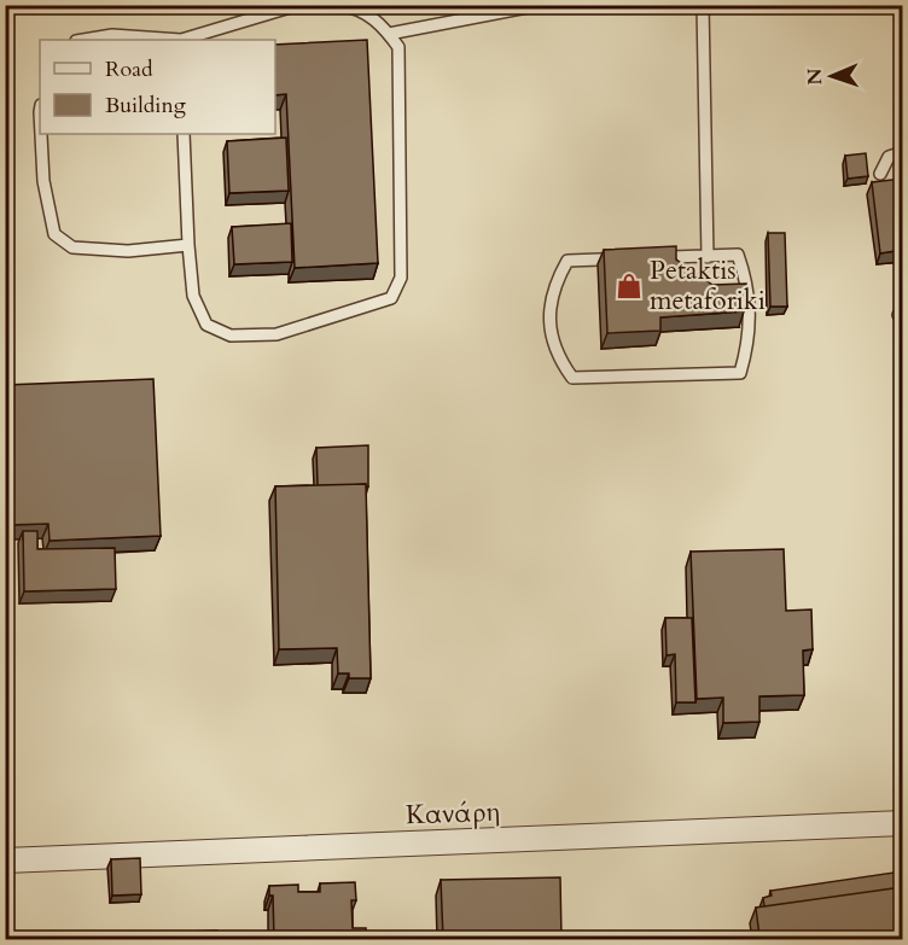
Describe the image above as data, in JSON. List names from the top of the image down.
{
  "streets": {
    "street": ["Κανάρη"]
  },
  "places": {
    "shop": ["Petaktis metaforiki"]
  },
  "legend": ["Road", "Building"],
  "north": "left"
}
